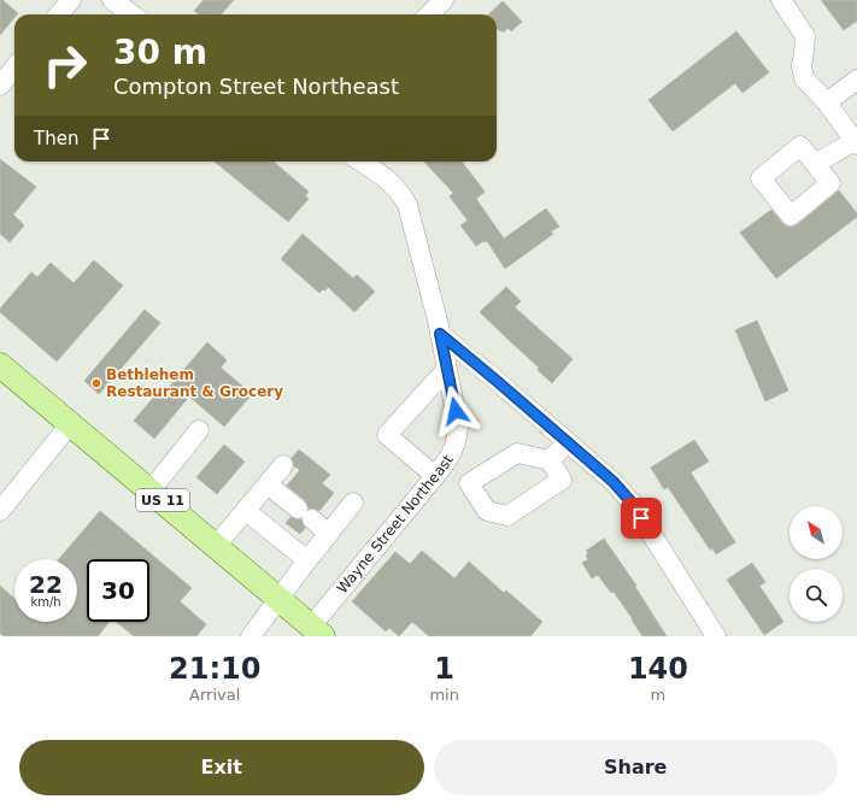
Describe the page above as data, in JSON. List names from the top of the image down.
{
  "streets": {
    "main road": ["US 11"],
    "street": ["Wayne Street Northeast"]
  },
  "crossings": [
    ["US 11", "Wayne Street Northeast"]
  ],
  "places": ["Bethlehem Restaurant & Grocery"],
  "north": "top left",
  "page": {
    "turn": ["30 m", "Compton Street Northeast"],
    "then": "Then",
    "speed": "22 km/h",
    "limit": "30",
    "eta": [
      "21:10",
      "Arrival",
      "1",
      "min",
      "140",
      "m"
    ],
    "buttons": ["Exit", "Share"]
  }
}
